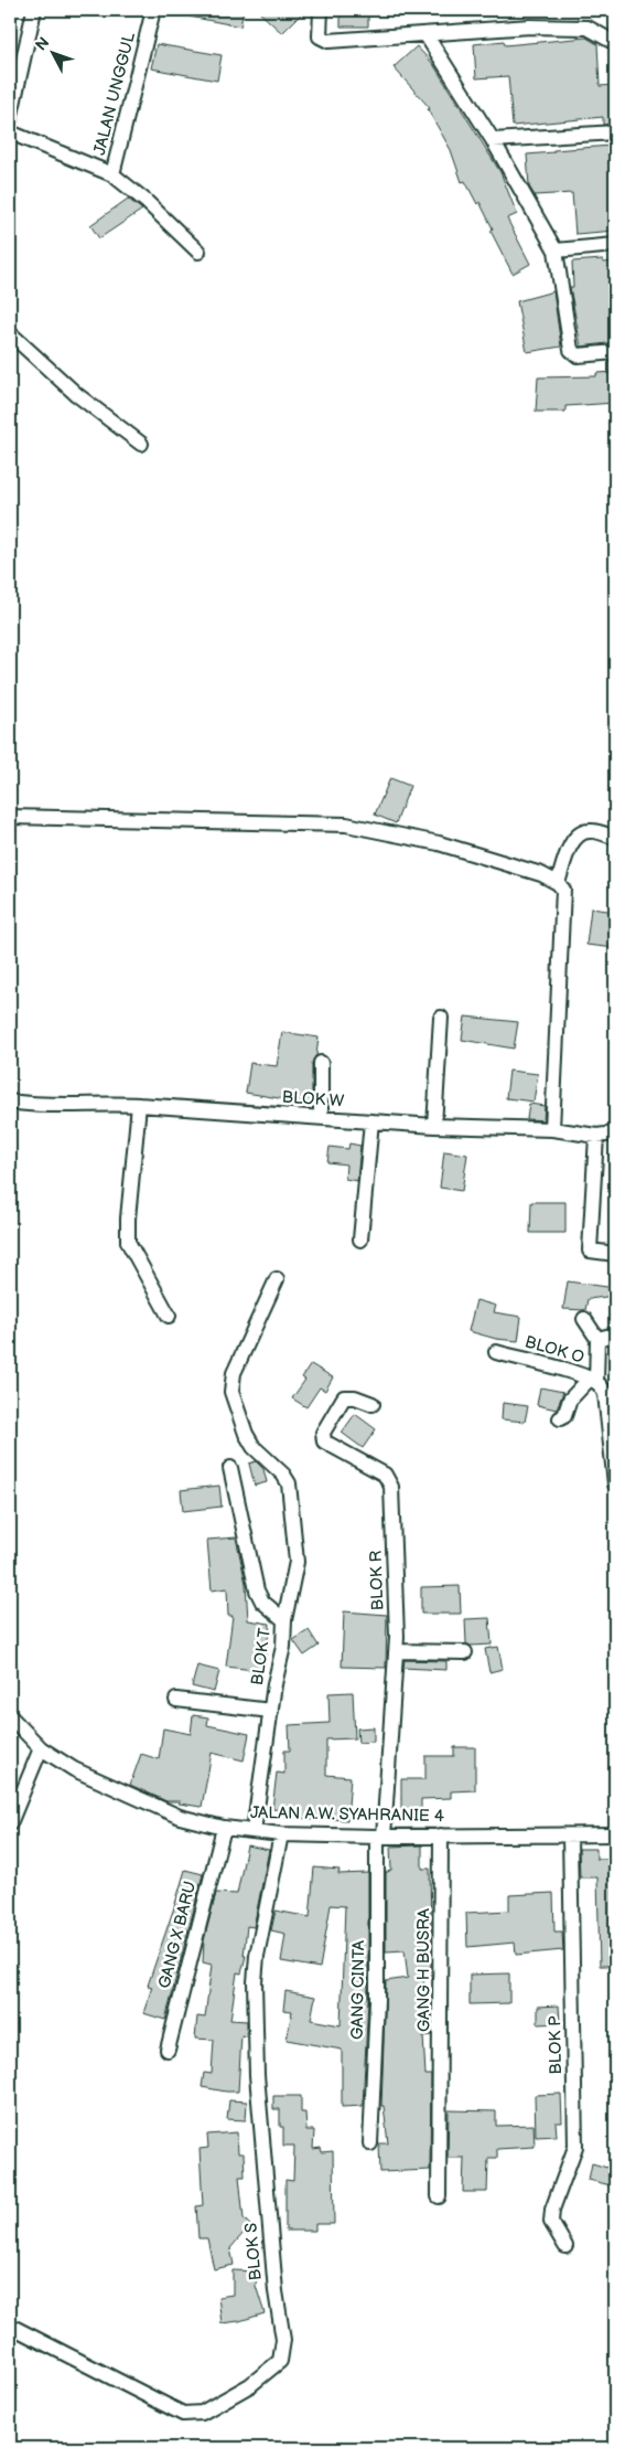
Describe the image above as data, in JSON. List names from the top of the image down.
{
  "streets": {
    "street": [
      "JALAN UNGGUL",
      "BLOK W",
      "BLOK O",
      "BLOK R",
      "BLOK T",
      "JALAN A.W. SYAHRANIE 4",
      "GANG X BARU",
      "GANG H BUSRA",
      "GANG CINTA",
      "BLOK P",
      "BLOK S"
    ]
  },
  "crossings": [
    ["BLOK R", "JALAN A.W. SYAHRANIE 4"],
    ["BLOK R", "GANG CINTA"],
    ["BLOK T", "JALAN A.W. SYAHRANIE 4"],
    ["JALAN A.W. SYAHRANIE 4", "GANG X BARU"],
    ["JALAN A.W. SYAHRANIE 4", "GANG H BUSRA"],
    ["JALAN A.W. SYAHRANIE 4", "GANG CINTA"],
    ["JALAN A.W. SYAHRANIE 4", "BLOK P"],
    ["JALAN A.W. SYAHRANIE 4", "BLOK S"]
  ],
  "north": "top left"
}
